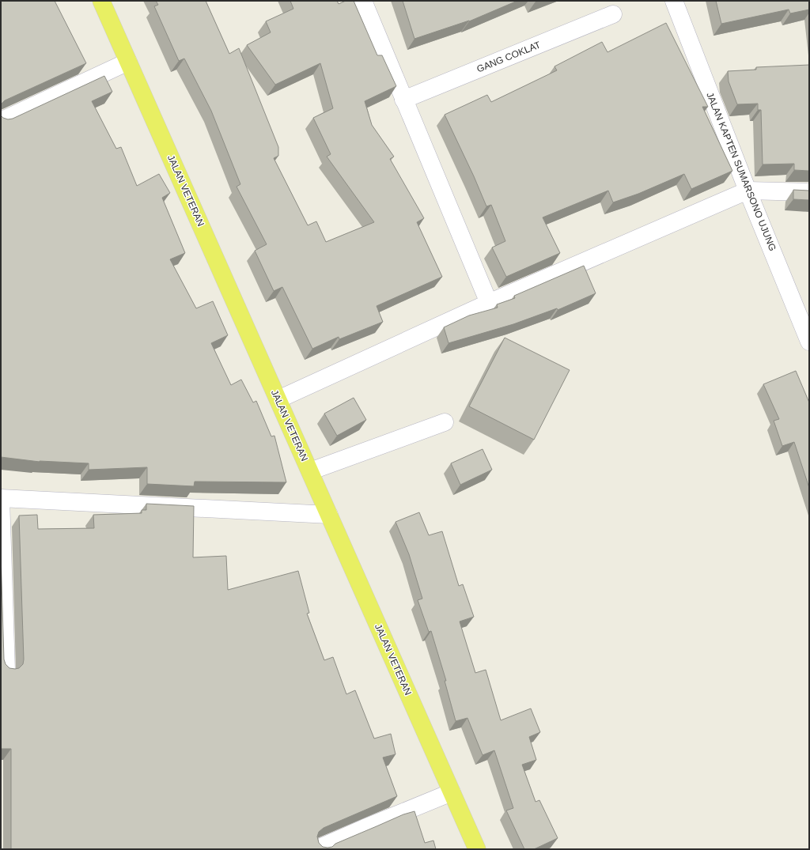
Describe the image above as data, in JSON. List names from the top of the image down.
{
  "streets": {
    "main road": ["JALAN VETERAN"],
    "street": ["GANG COKLAT", "JALAN KAPTEN SUMARSONO UJUNG"]
  }
}
